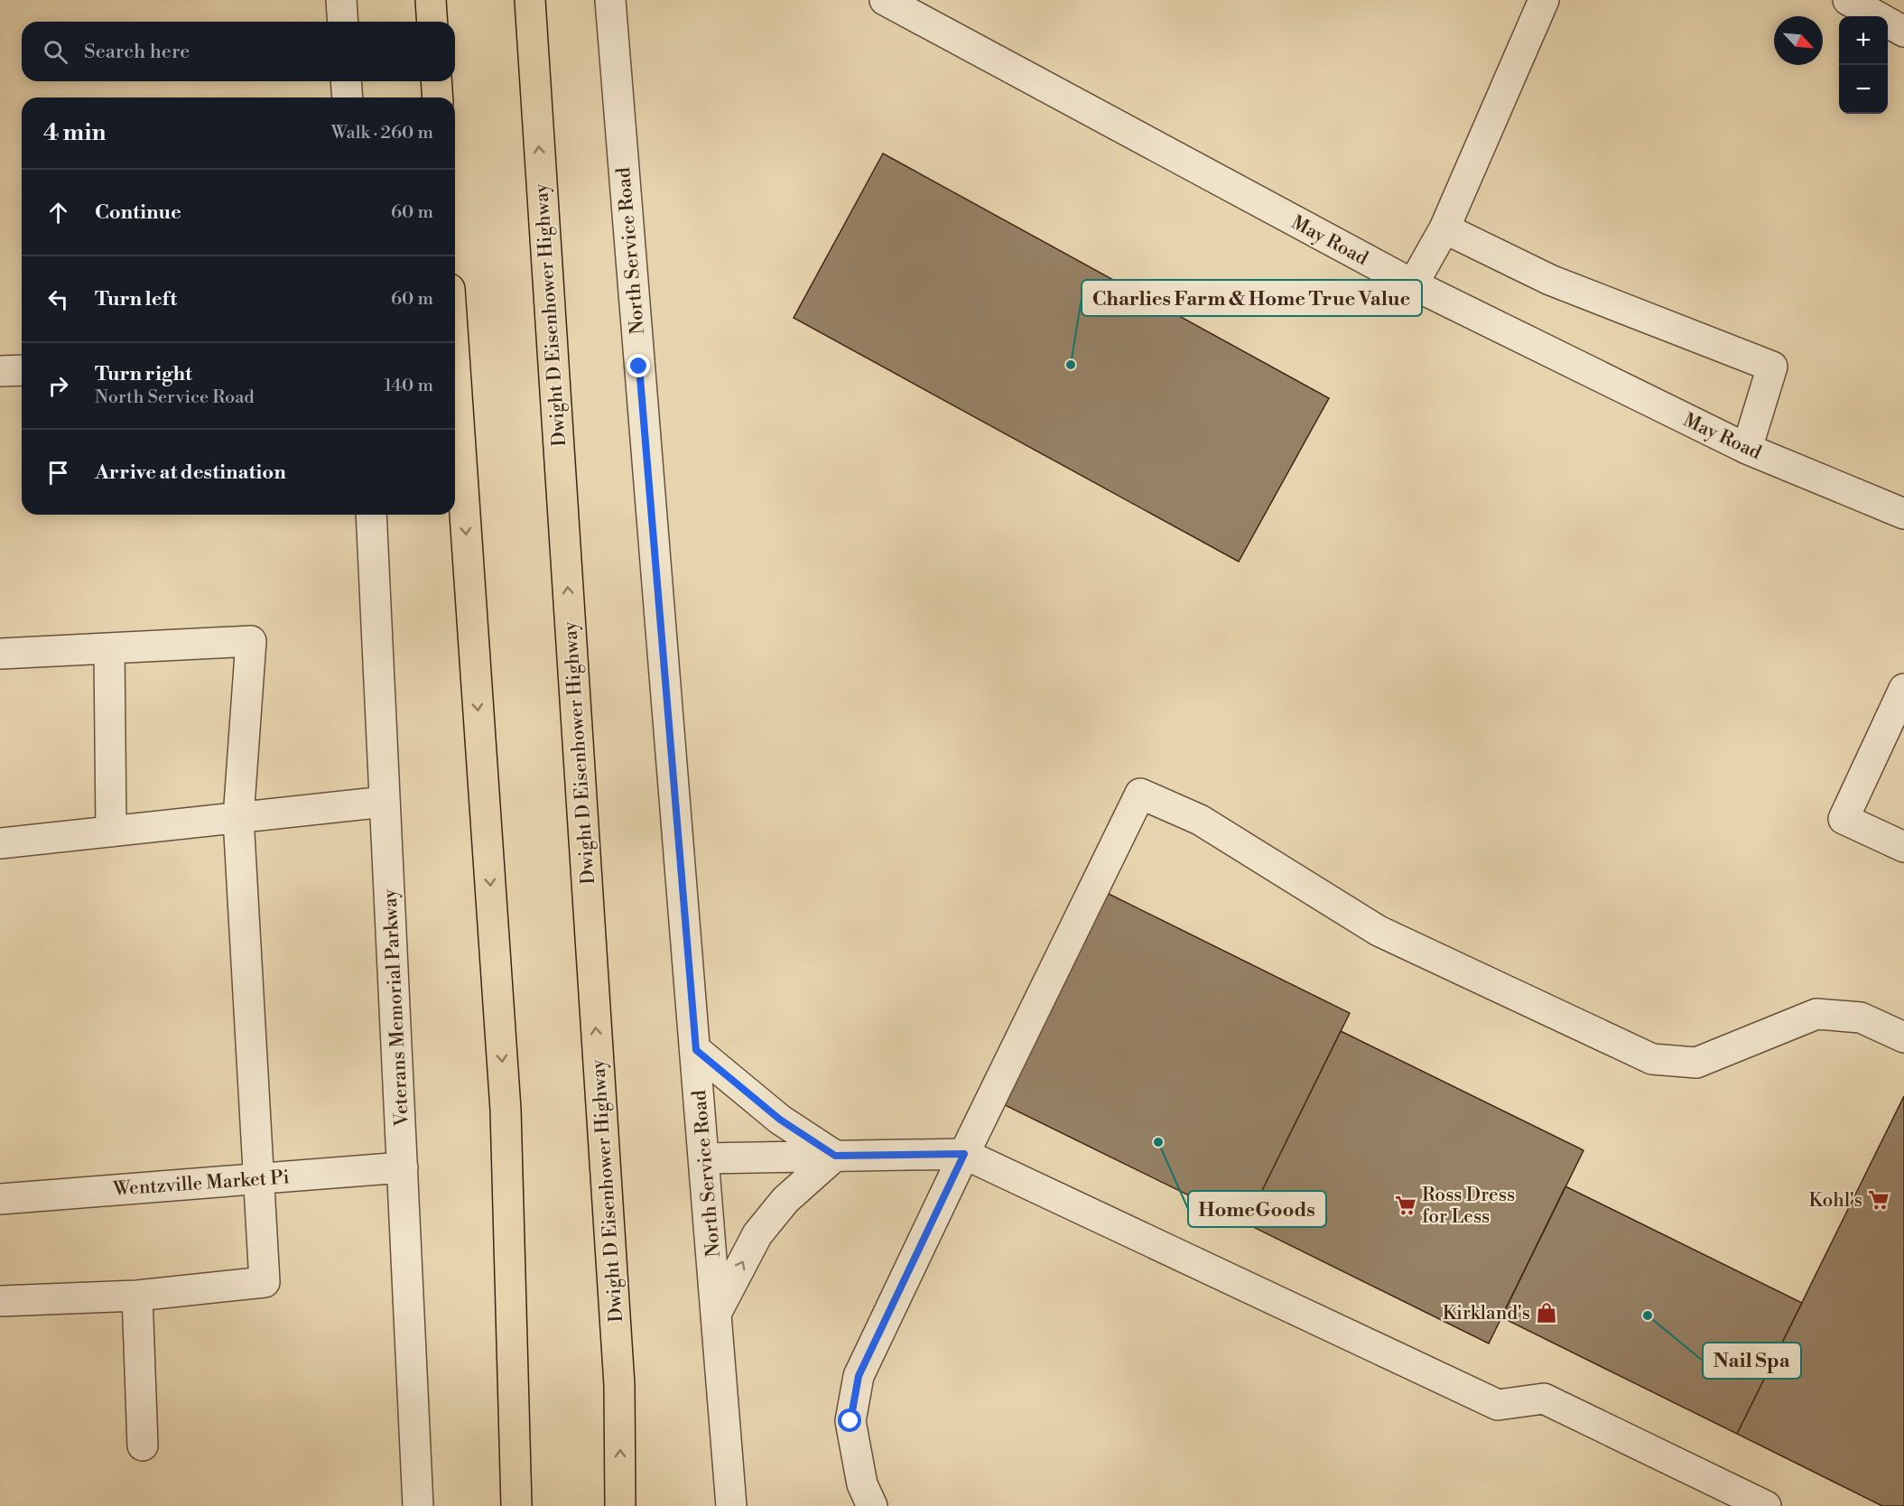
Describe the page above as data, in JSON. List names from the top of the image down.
{
  "streets": {
    "highway": ["Dwight D Eisenhower Highway"],
    "street": [
      "May Road",
      "North Service Road",
      "Veterans Memorial Parkway",
      "Wentzville Market Pi"
    ]
  },
  "crossings": [
    ["Veterans Memorial Parkway", "Wentzville Market Pi"]
  ],
  "places": {
    "other": ["Charlies Farm & Home True Value", "HomeGoods", "Nail Spa"],
    "supermarket": ["Kohl's", "Ross Dress for Less"],
    "shop": ["Kirkland's"]
  },
  "north": "bottom right",
  "page": {
    "map_buttons": ["+", "−"],
    "search": "Search here",
    "heading": ["4 min", "Walk · 260 m"],
    "list": [
      ["Continue", "60 m"],
      ["Turn left", "60 m"],
      ["Turn right", "North Service Road", "140 m"],
      "Arrive at destination"
    ]
  }
}
